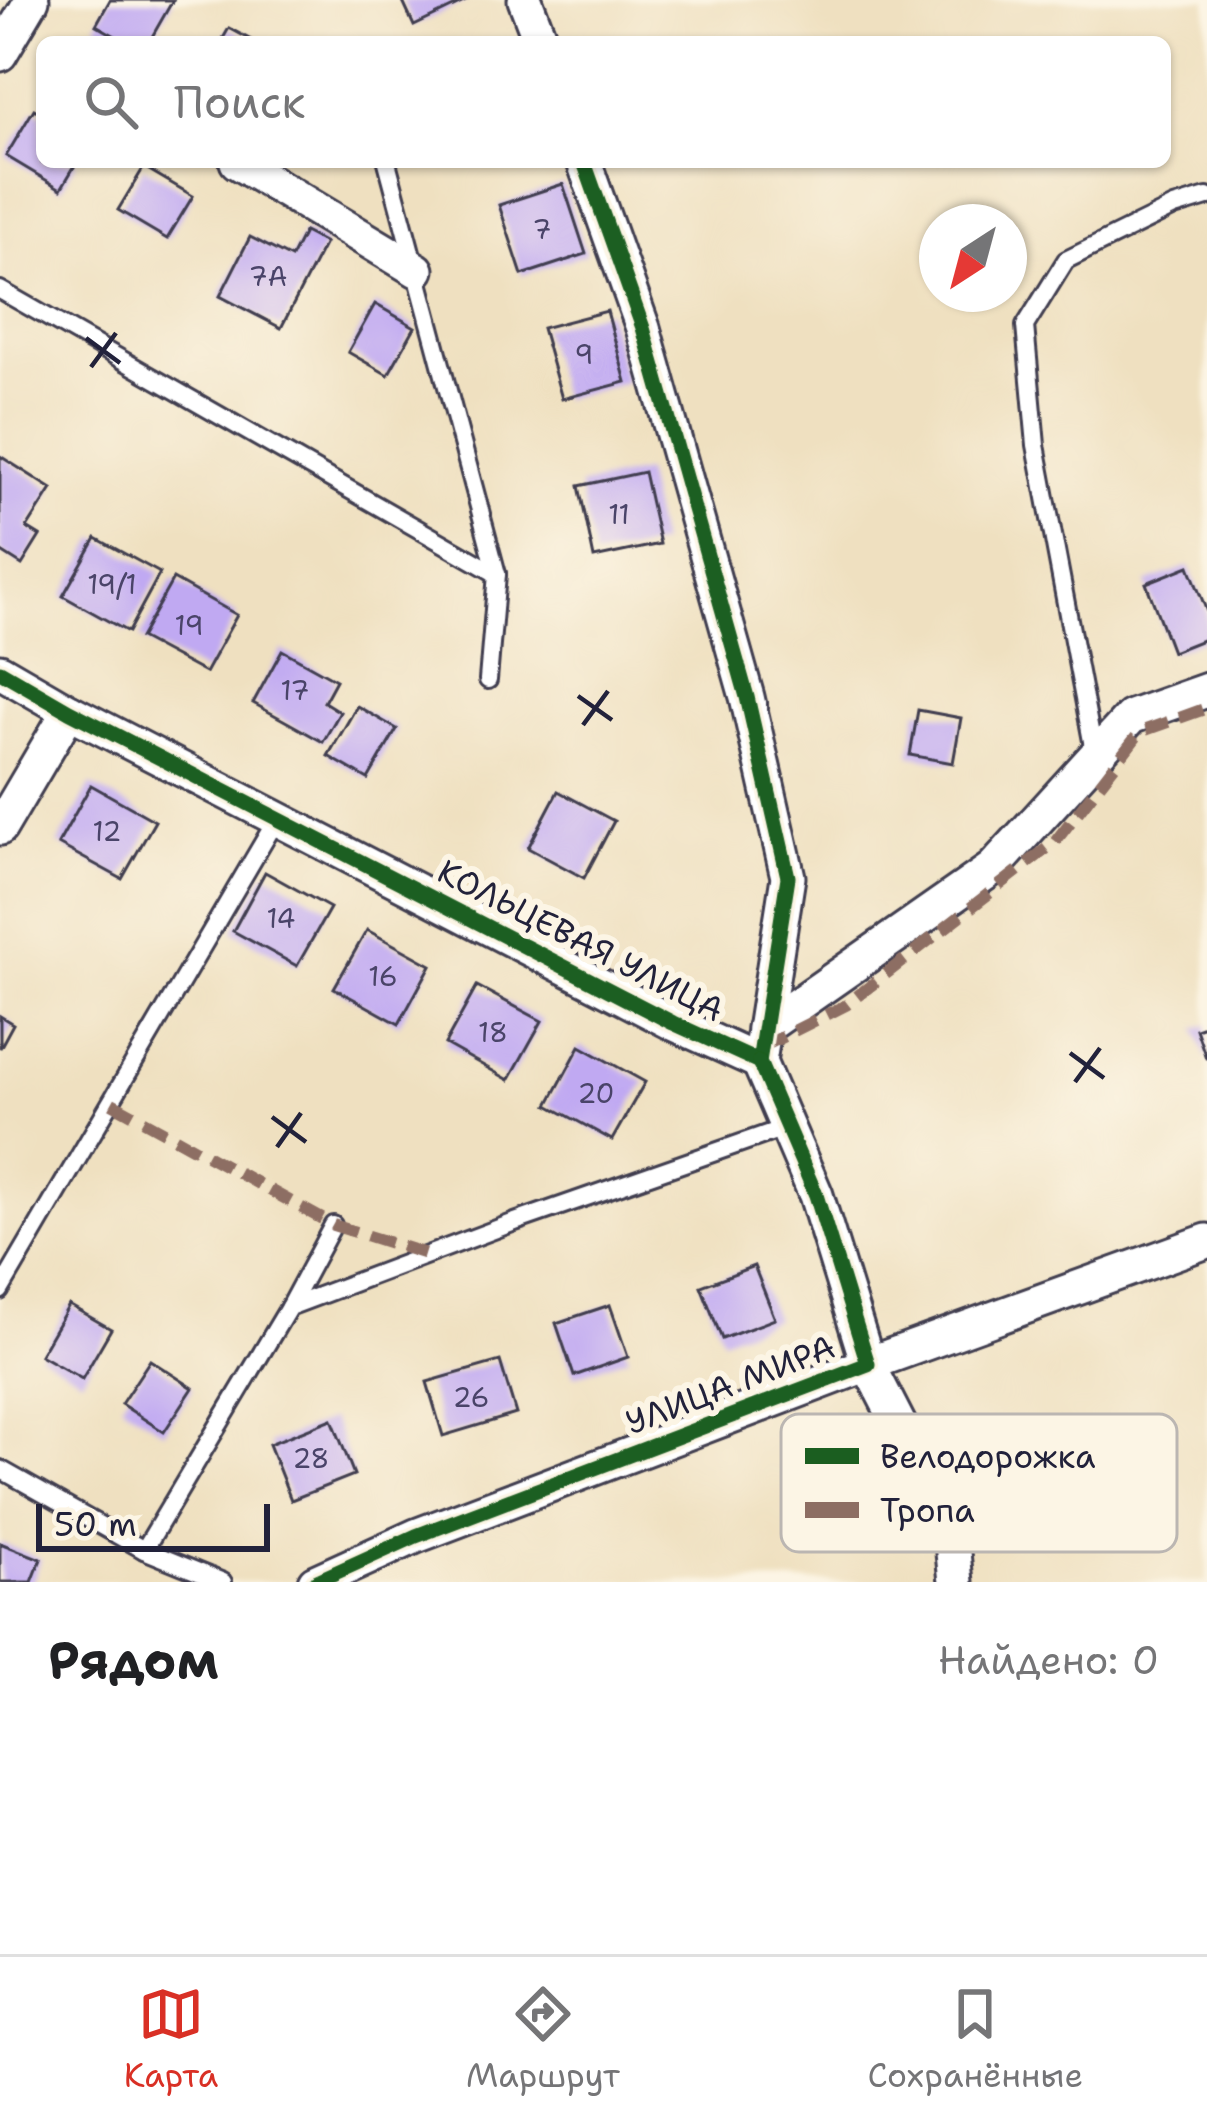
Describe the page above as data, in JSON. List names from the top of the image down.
{
  "streets": {
    "street": ["КОЛЬЦЕВАЯ УЛИЦА", "УЛИЦА МИРА"]
  },
  "crossings": [
    ["КОЛЬЦЕВАЯ УЛИЦА", "УЛИЦА МИРА"]
  ],
  "house_numbers": [
    "7",
    "7А",
    "9",
    "11",
    "19/1",
    "19",
    "17",
    "12",
    "14",
    "16",
    "18",
    "20",
    "26",
    "28"
  ],
  "legend": ["Велодорожка", "Тропа"],
  "scale_bar": "50 m",
  "north": "bottom left",
  "page": {
    "search": "Поиск",
    "scale": "50 m",
    "heading": ["Рядом", "Найдено: 0"],
    "nav": ["Карта", "Маршрут", "Сохранённые"]
  }
}
